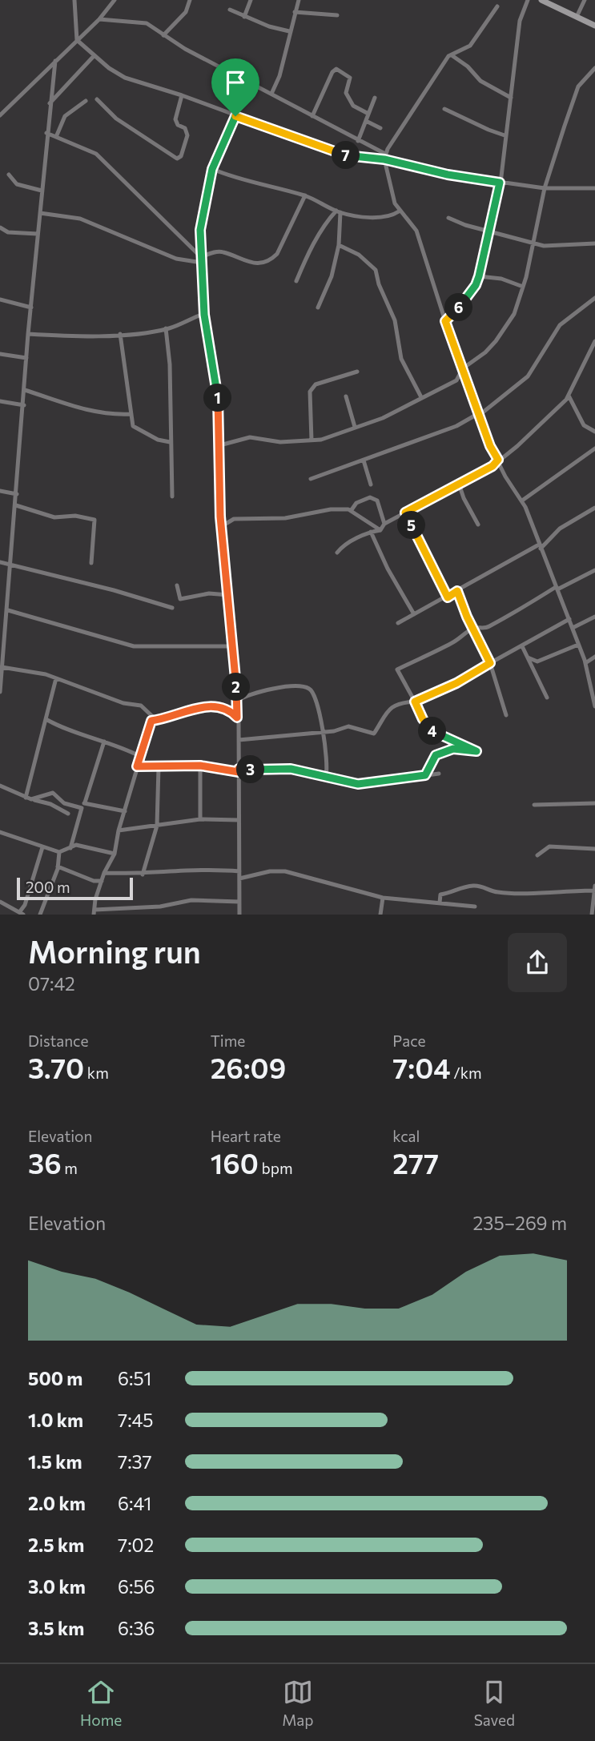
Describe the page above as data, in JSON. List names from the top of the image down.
{
  "scale_bar": "200 m",
  "page": {
    "pins": [
      "7",
      "6",
      "1",
      "5",
      "2",
      "4",
      "3"
    ],
    "scale": "200 m",
    "heading": ["Morning run", "07:42"],
    "stats": [
      ["Distance", "3.70 km"],
      ["Time", "26:09"],
      ["Pace", "7:04 /km"],
      ["Elevation", "36 m"],
      ["Heart rate", "160 bpm"],
      ["kcal", "277"]
    ],
    "chart": ["Elevation", "235–269 m"],
    "list": [
      {
        "name": "500 m",
        "note": "6:51"
      },
      {
        "name": "1.0 km",
        "note": "7:45"
      },
      {
        "name": "1.5 km",
        "note": "7:37"
      },
      {
        "name": "2.0 km",
        "note": "6:41"
      },
      {
        "name": "2.5 km",
        "note": "7:02"
      },
      {
        "name": "3.0 km",
        "note": "6:56"
      },
      {
        "name": "3.5 km",
        "note": "6:36"
      }
    ],
    "tabs": ["Home", "Map", "Saved"]
  }
}
